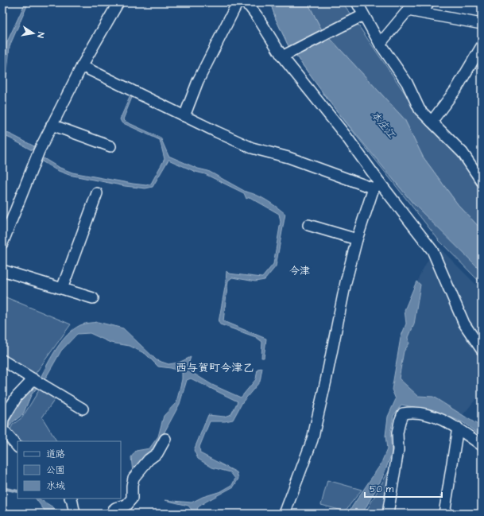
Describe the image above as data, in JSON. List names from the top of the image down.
{
  "districts": ["今津", "西与賀町今津乙"],
  "water": ["本庄江"],
  "legend": ["道路", "公園", "水域"],
  "scale_bar": "50 m",
  "north": "right"
}
